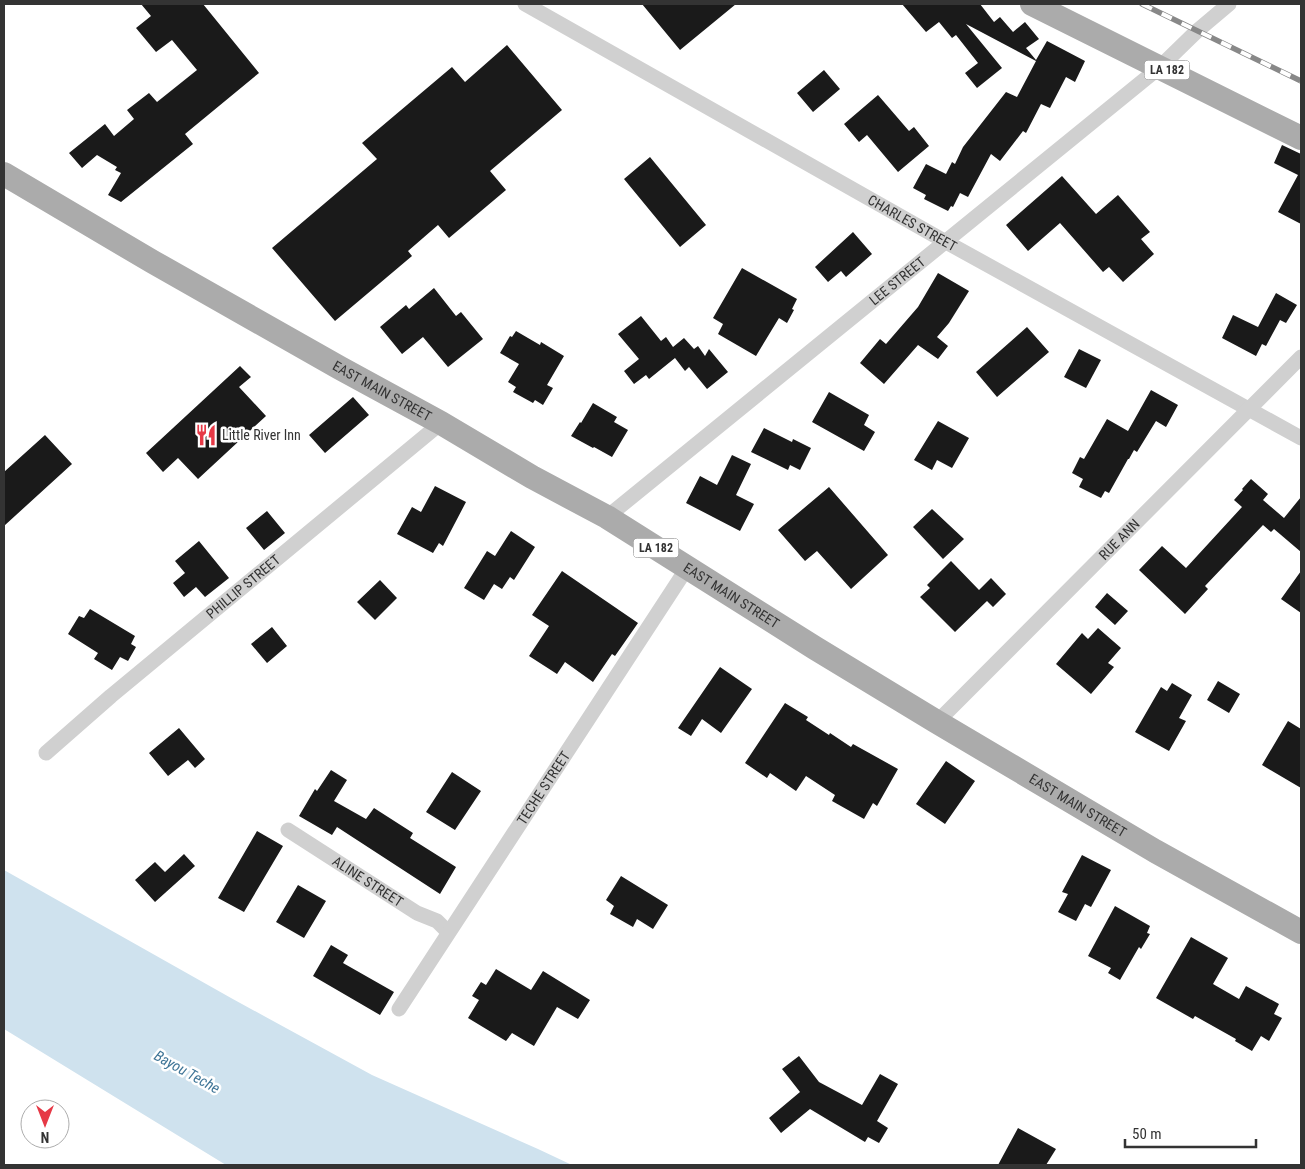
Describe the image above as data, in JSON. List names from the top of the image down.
{
  "streets": {
    "main road": ["LA 182", "EAST MAIN STREET"],
    "street": [
      "CHARLES STREET",
      "LEE STREET",
      "RUE ANN",
      "PHILLIP STREET",
      "TECHE STREET",
      "ALINE STREET"
    ]
  },
  "crossings": [
    ["LA 182", "LEE STREET"],
    ["CHARLES STREET", "LEE STREET"],
    ["CHARLES STREET", "RUE ANN"],
    ["LEE STREET", "EAST MAIN STREET"],
    ["EAST MAIN STREET", "RUE ANN"],
    ["EAST MAIN STREET", "PHILLIP STREET"],
    ["EAST MAIN STREET", "TECHE STREET"],
    ["TECHE STREET", "ALINE STREET"]
  ],
  "water": ["Bayou Teche"],
  "places": {
    "restaurant": ["Little River Inn"]
  },
  "scale_bar": "50 m",
  "north": "bottom"
}
